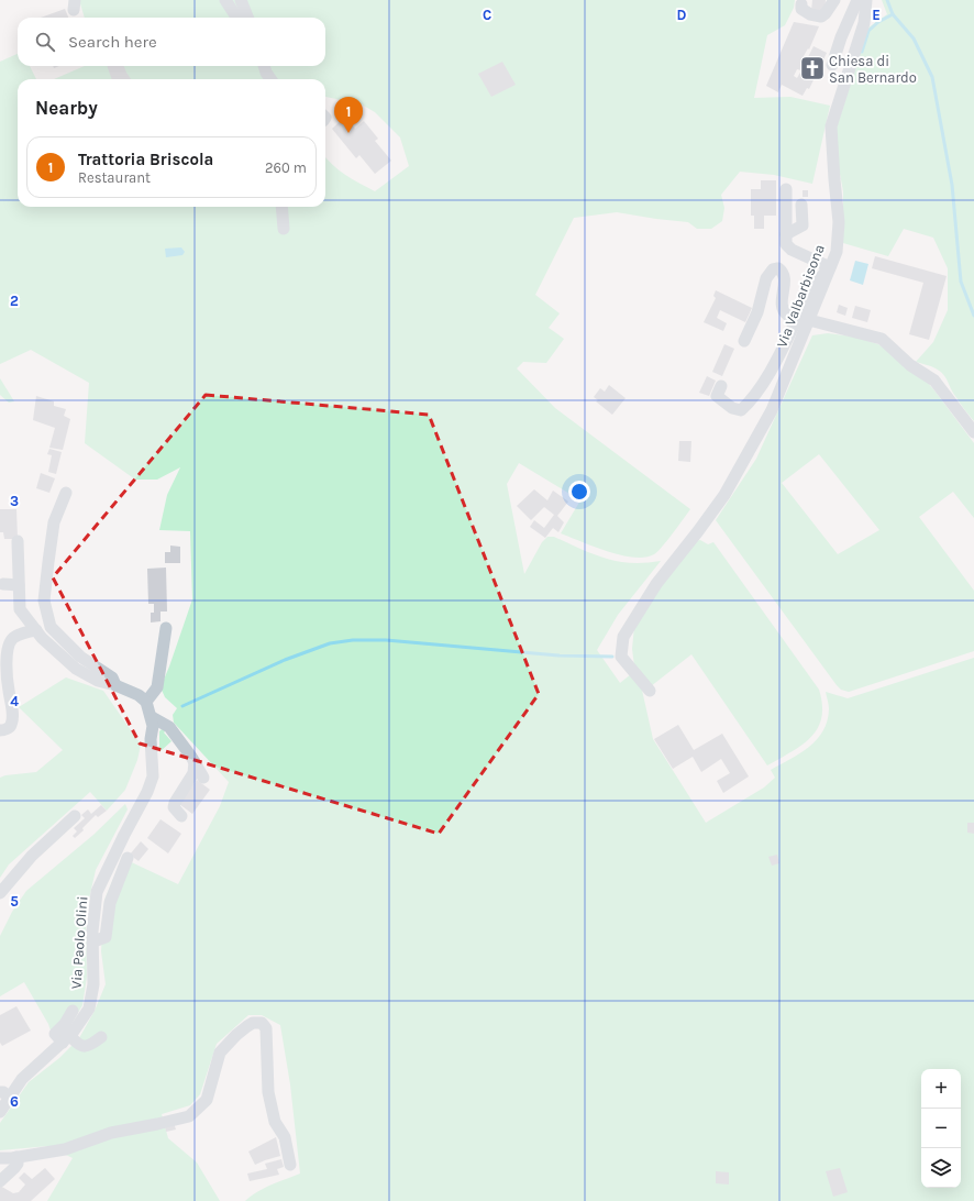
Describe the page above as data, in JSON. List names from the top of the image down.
{
  "streets": {
    "street": ["Via Valbarbisona", "Via Paolo Olini"]
  },
  "places": {
    "church": ["Chiesa di San Bernardo"]
  },
  "page": {
    "search": "Search here",
    "heading": "Nearby",
    "pins": "1",
    "list": [
      {
        "mark": "1",
        "name": "Trattoria Briscola",
        "note": "Restaurant",
        "value": "260 m"
      }
    ],
    "map_buttons": ["+", "−"]
  },
  "grid": {
    "columns": ["C", "D", "E"],
    "rows": [
      "2",
      "3",
      "4",
      "5",
      "6"
    ]
  }
}
